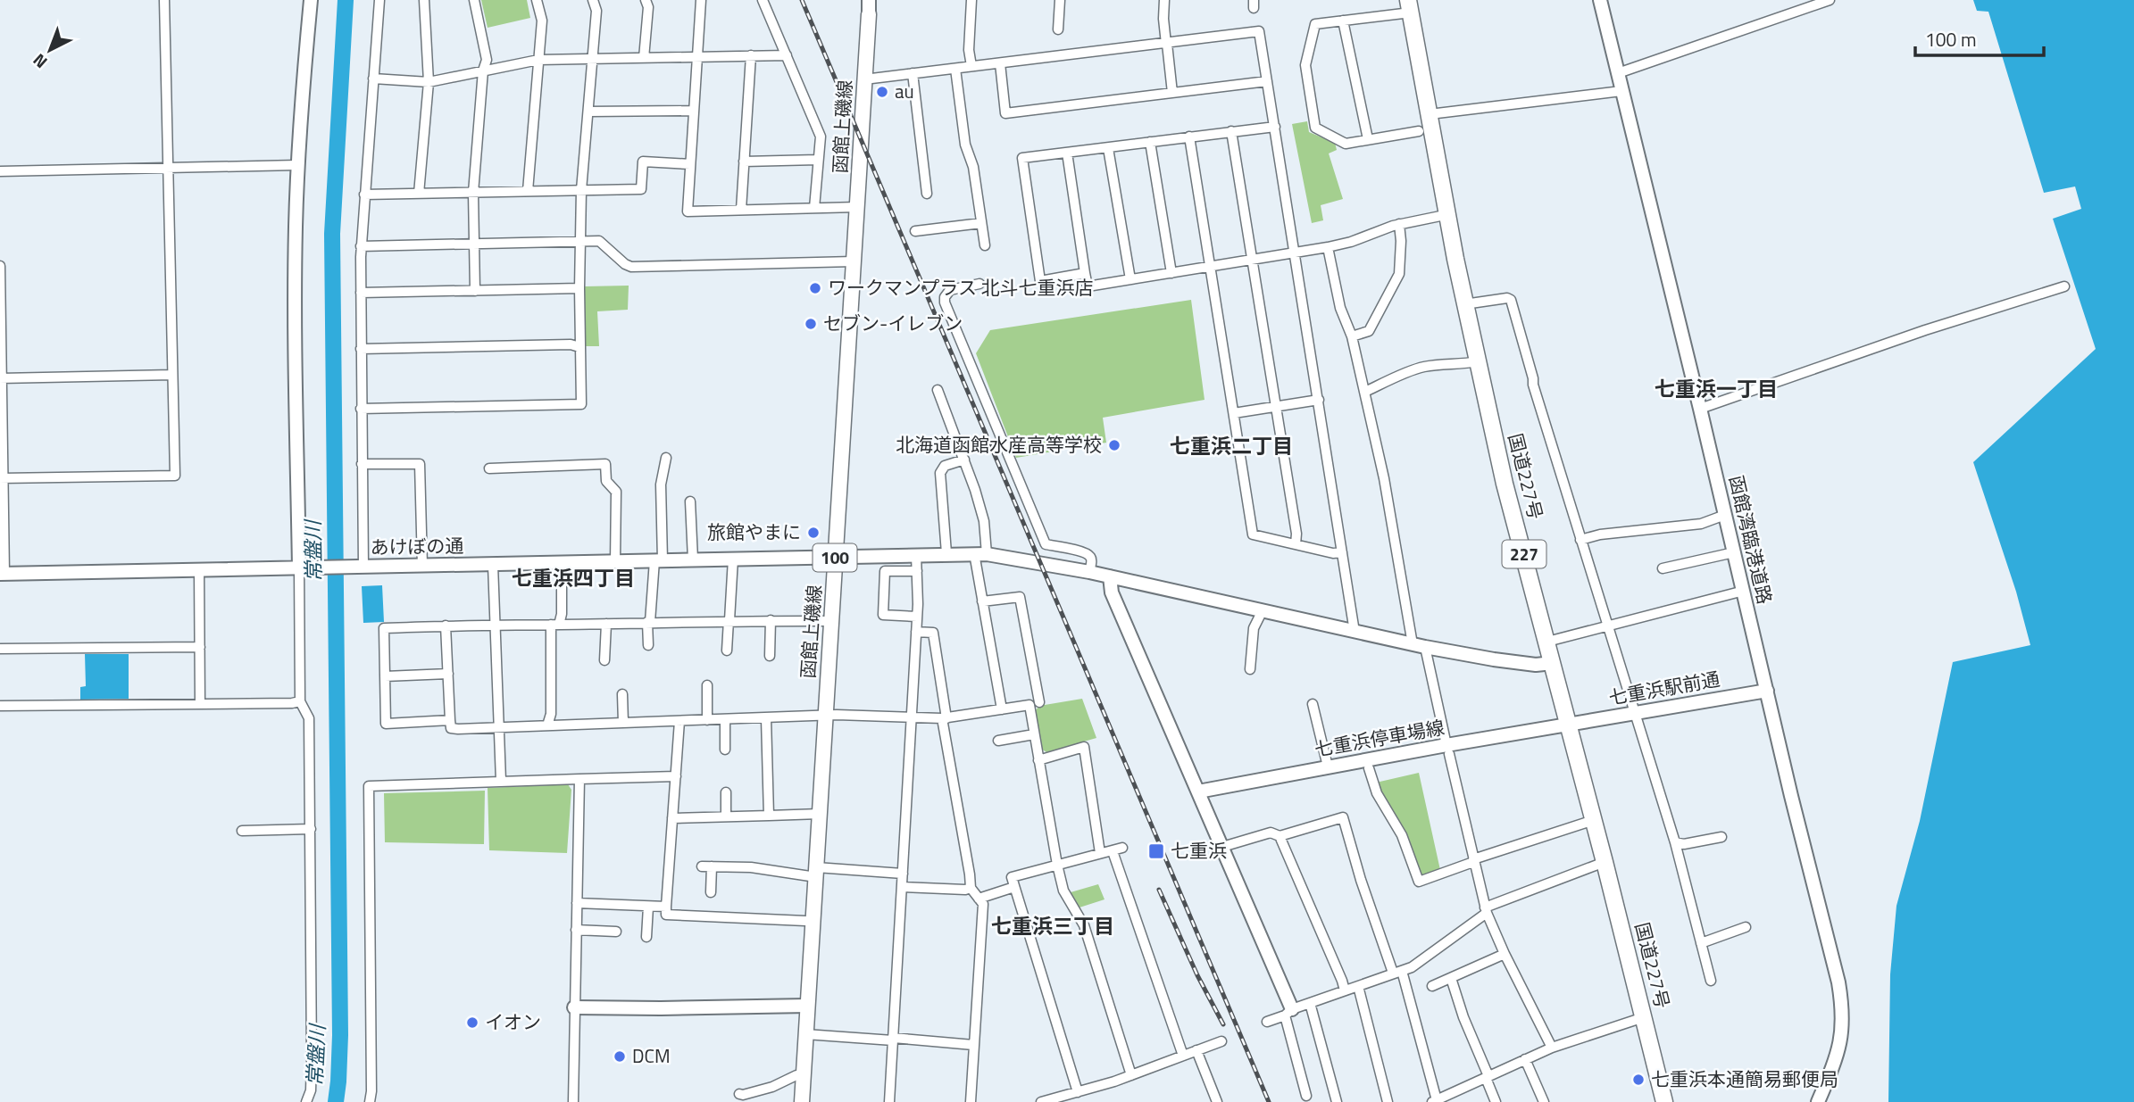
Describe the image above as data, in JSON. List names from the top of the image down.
{
  "streets": {
    "highway": ["国道227号", "227"],
    "main road": ["函館上磯線", "100"],
    "street": [
      "函館湾臨港道路",
      "あけぼの通",
      "七重浜駅前通",
      "七重浜停車場線"
    ]
  },
  "crossings": [
    ["函館上磯線", "あけぼの通"],
    ["国道227号", "あけぼの通"],
    ["国道227号", "七重浜駅前通"],
    ["国道227号", "七重浜停車場線"],
    ["函館湾臨港道路", "七重浜駅前通"],
    ["七重浜駅前通", "七重浜停車場線"]
  ],
  "districts": [
    "七重浜一丁目",
    "七重浜二丁目",
    "七重浜四丁目",
    "七重浜三丁目"
  ],
  "water": ["常盤川"],
  "places": {
    "other": [
      "au",
      "ワークマンプラス 北斗七重浜店",
      "セブン-イレブン",
      "北海道函館水産高等学校",
      "旅館やまに",
      "イオン",
      "DCM",
      "七重浜本通簡易郵便局"
    ],
    "transit": ["七重浜"]
  },
  "scale_bar": "100 m",
  "north": "bottom left"
}
